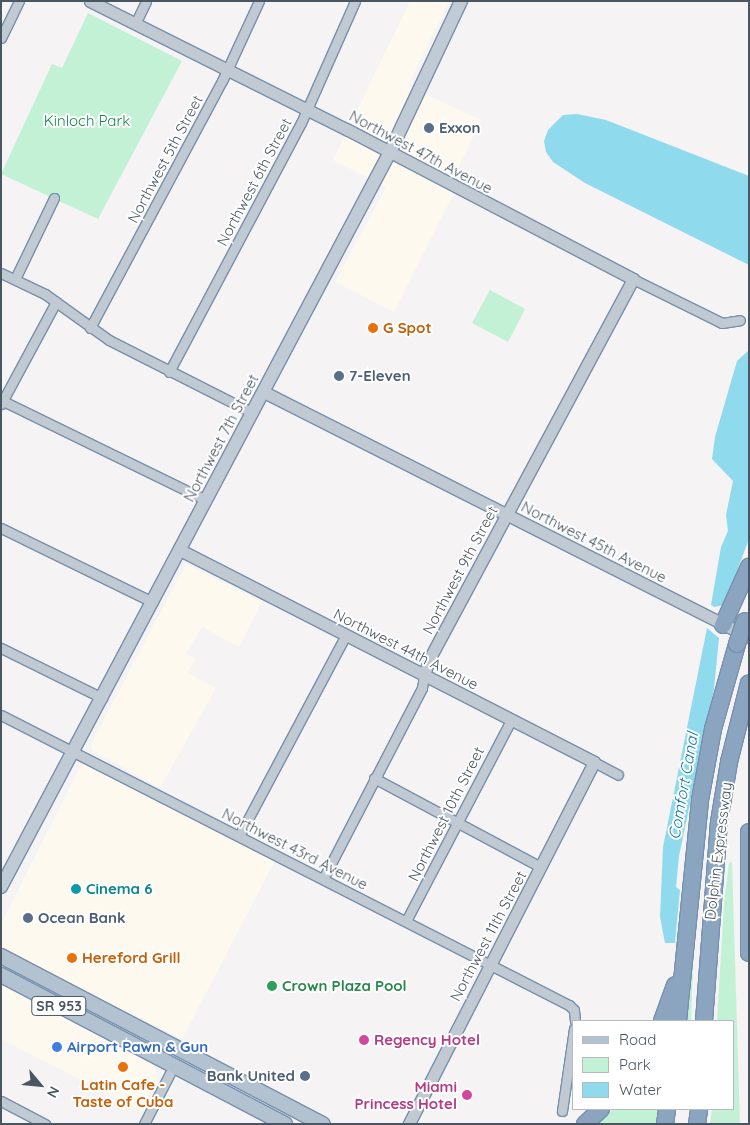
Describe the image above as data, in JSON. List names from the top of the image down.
{
  "streets": {
    "highway": ["Dolphin Expressway"],
    "main road": ["Northwest 7th Street", "SR 953"],
    "street": [
      "Northwest 47th Avenue",
      "Northwest 5th Street",
      "Northwest 6th Street",
      "Northwest 45th Avenue",
      "Northwest 9th Street",
      "Northwest 44th Avenue",
      "Northwest 10th Street",
      "Northwest 43rd Avenue",
      "Northwest 11th Street"
    ]
  },
  "crossings": [
    ["Northwest 47th Avenue", "Northwest 5th Street"],
    ["Northwest 47th Avenue", "Northwest 6th Street"],
    ["Northwest 47th Avenue", "Northwest 7th Street"],
    ["Northwest 47th Avenue", "Northwest 9th Street"],
    ["Northwest 7th Street", "Northwest 45th Avenue"],
    ["Northwest 7th Street", "Northwest 44th Avenue"],
    ["Northwest 7th Street", "Northwest 43rd Avenue"],
    ["Northwest 45th Avenue", "Northwest 9th Street"],
    ["Northwest 9th Street", "Northwest 44th Avenue"],
    ["Northwest 9th Street", "Northwest 43rd Avenue"],
    ["Northwest 44th Avenue", "Northwest 10th Street"],
    ["Northwest 44th Avenue", "Northwest 11th Street"],
    ["Northwest 10th Street", "Northwest 43rd Avenue"],
    ["Northwest 43rd Avenue", "Northwest 11th Street"]
  ],
  "water": ["Comfort Canal"],
  "parks": ["Kinloch Park"],
  "places": [
    "Exxon",
    "G Spot",
    "7-Eleven",
    "Cinema 6",
    "Ocean Bank",
    "Hereford Grill",
    "Crown Plaza Pool",
    "Regency Hotel",
    "Airport Pawn & Gun",
    "Latin Cafe - Taste of Cuba",
    "Bank United",
    "Miami Princess Hotel"
  ],
  "legend": ["Road", "Park", "Water"],
  "north": "bottom right"
}
